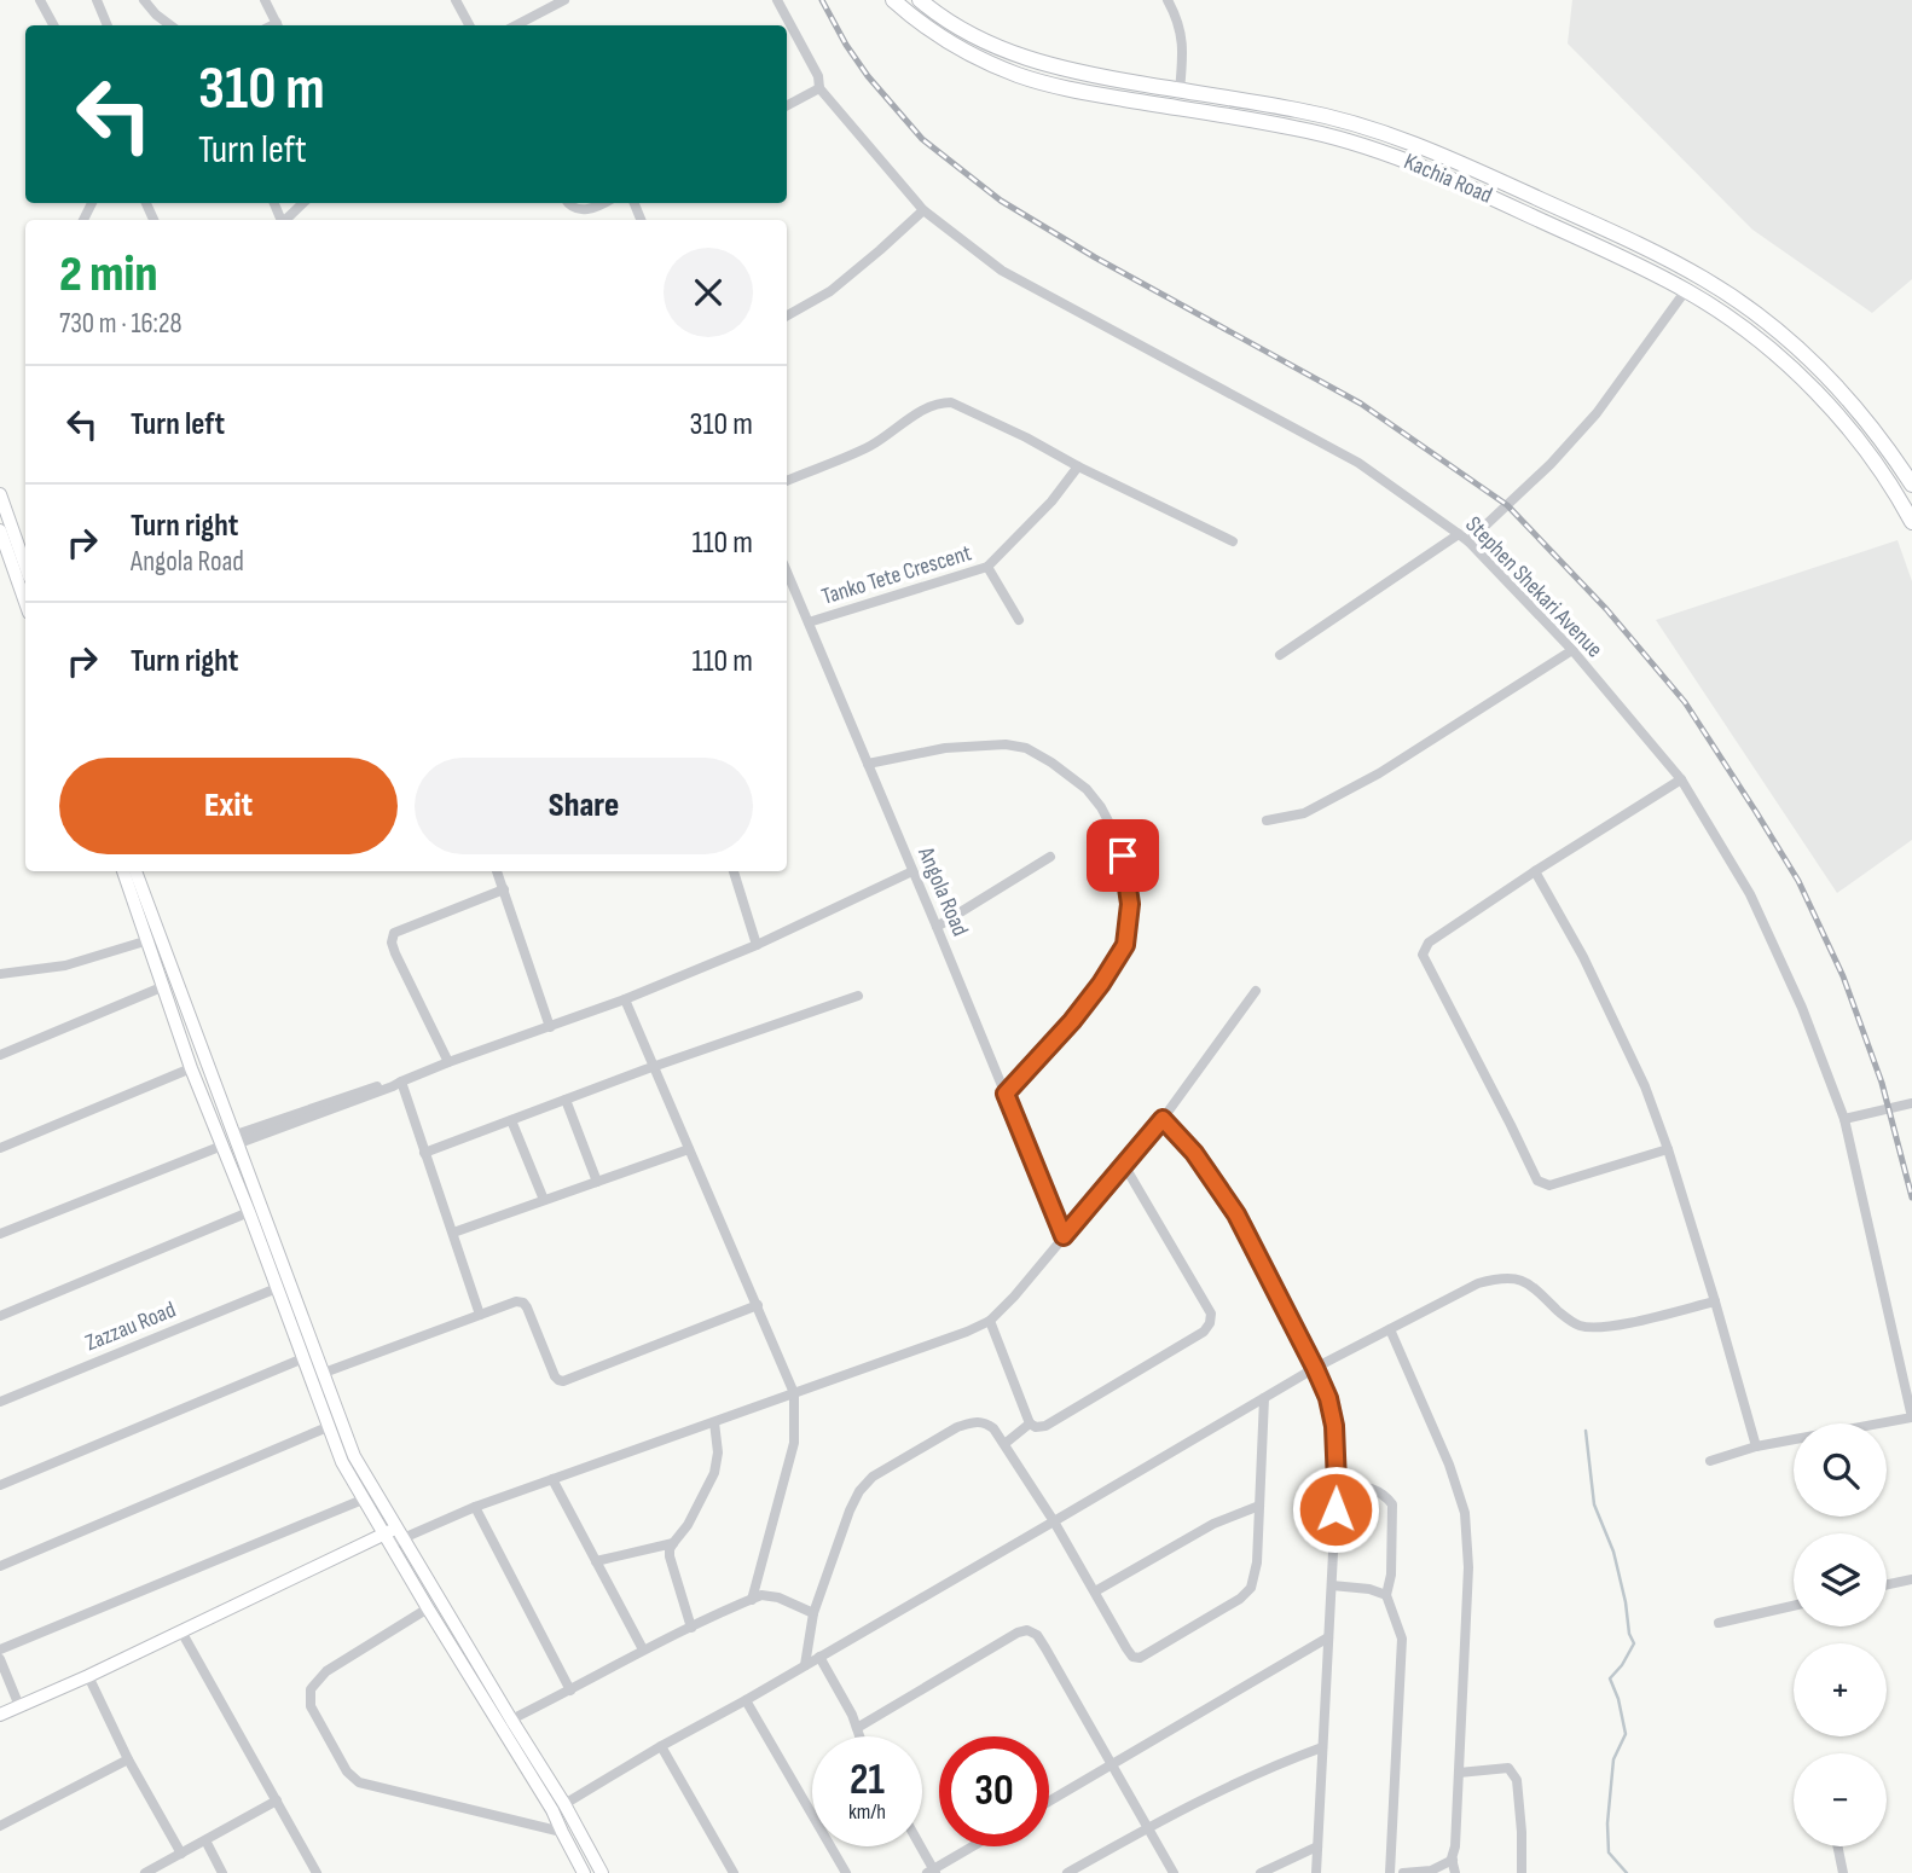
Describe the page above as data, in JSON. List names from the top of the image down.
{
  "streets": {
    "main road": ["Kachia Road"],
    "street": [
      "Tanko Tete Crescent",
      "Stephen Shekari Avenue",
      "Angola Road",
      "Zazzau Road"
    ]
  },
  "crossings": [
    ["Tanko Tete Crescent", "Angola Road"]
  ],
  "page": {
    "turn": ["310 m", "Turn left"],
    "heading": ["2 min", "730 m · 16:28"],
    "list": [
      {
        "name": "Turn left",
        "value": "310 m"
      },
      {
        "name": "Turn right",
        "note": "Angola Road",
        "value": "110 m"
      },
      {
        "name": "Turn right",
        "value": "110 m"
      }
    ],
    "buttons": ["Exit", "Share"],
    "map_buttons": ["+", "−"],
    "speed": "21 km/h",
    "limit": "30"
  }
}
